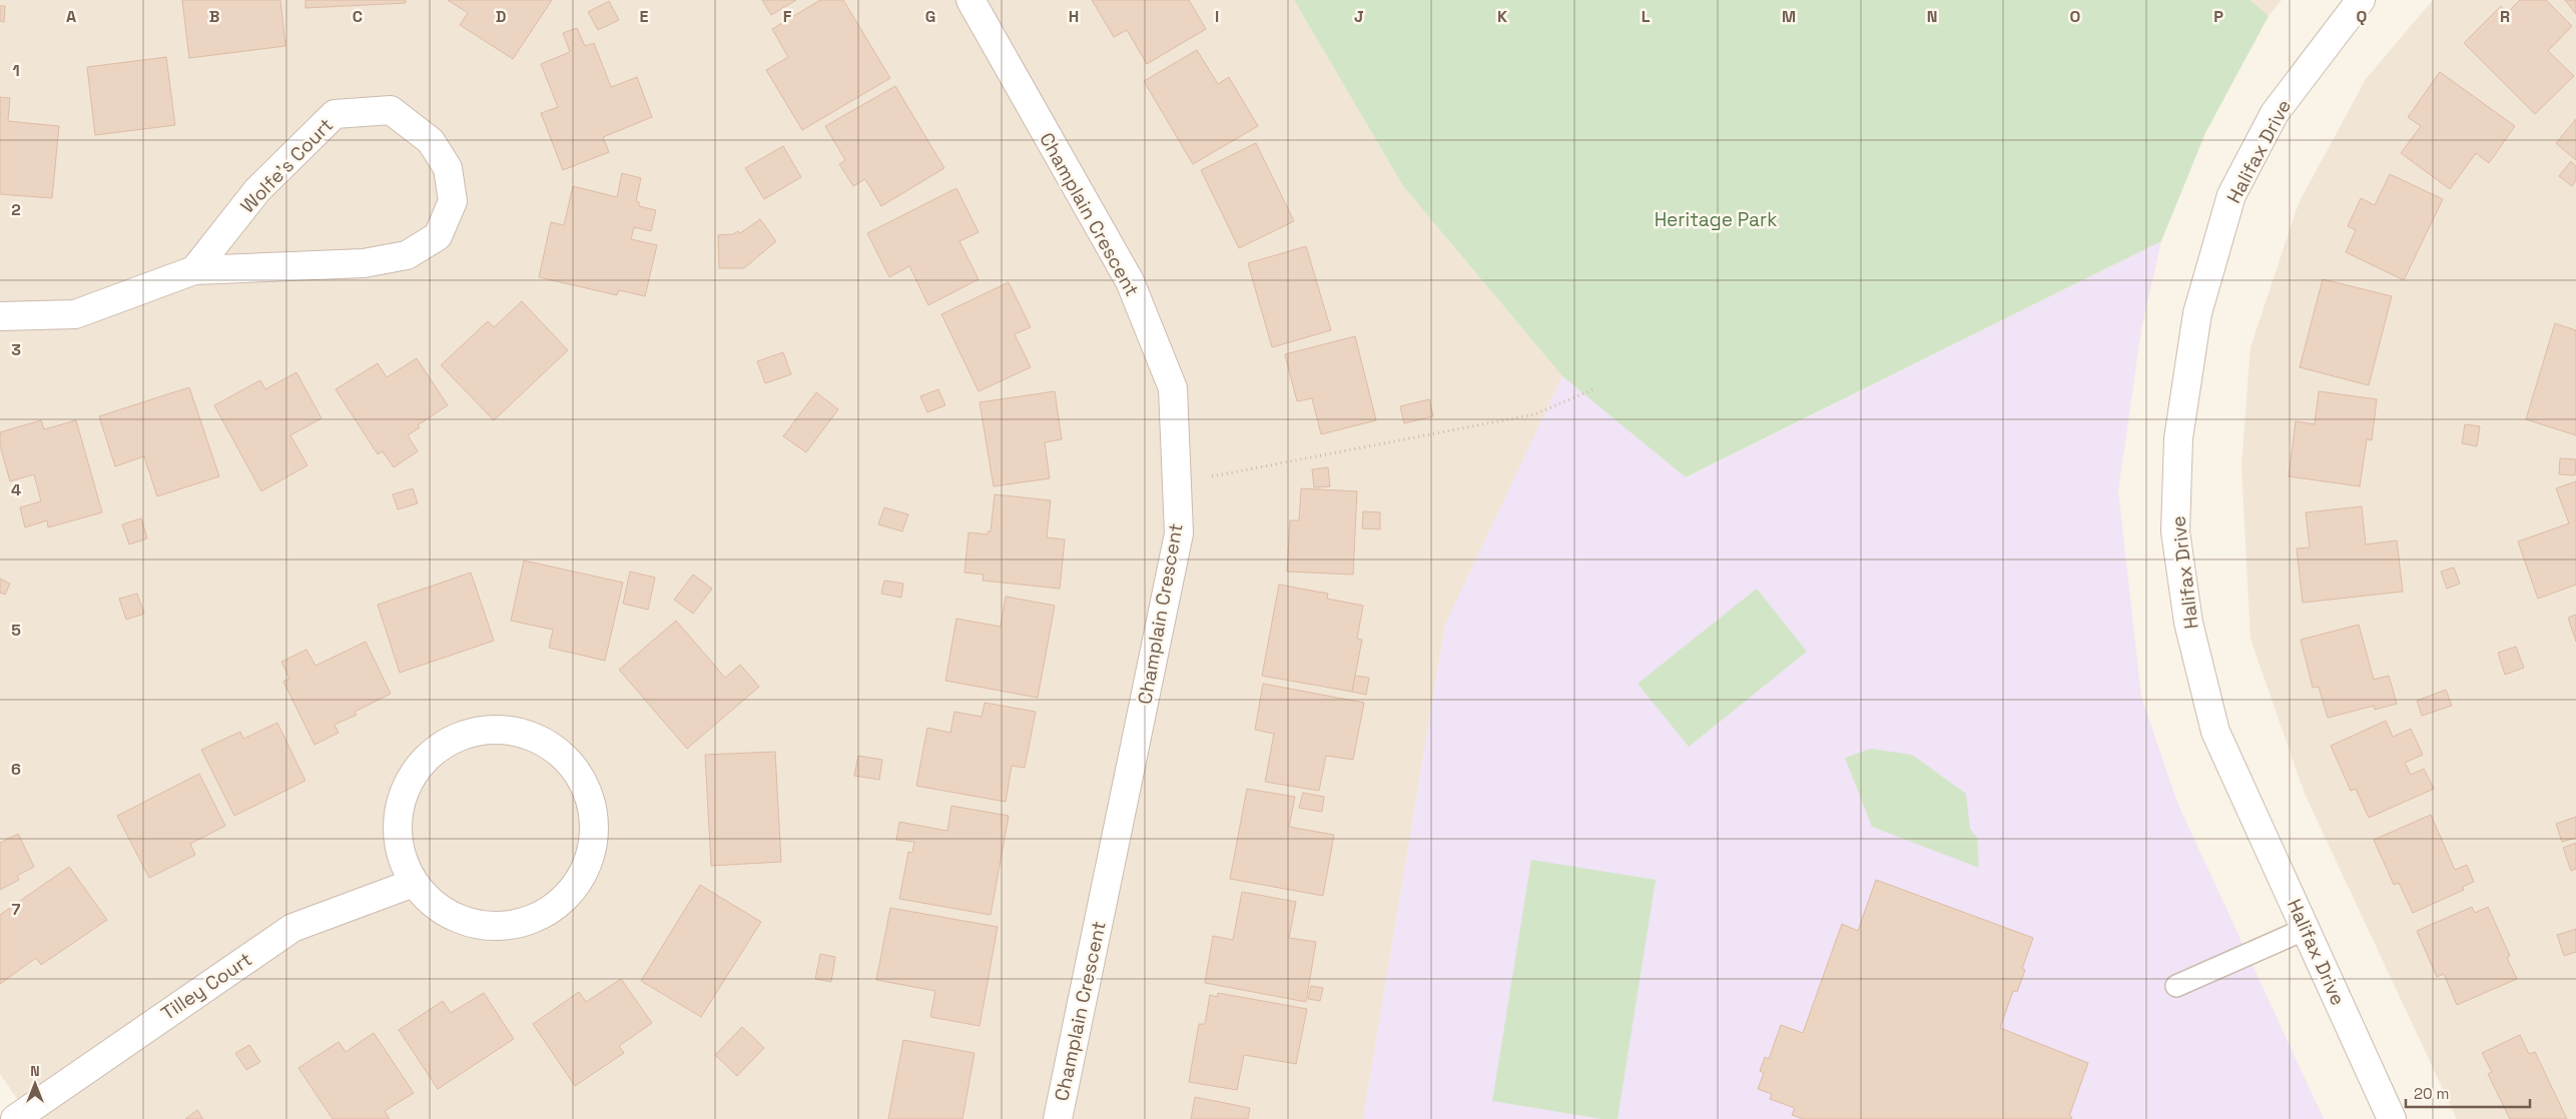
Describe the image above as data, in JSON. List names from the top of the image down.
{
  "streets": {
    "street": [
      "Halifax Drive",
      "Wolfe's Court",
      "Champlain Crescent",
      "Tilley Court"
    ]
  },
  "parks": ["Heritage Park"],
  "scale_bar": "20 m",
  "north": "top",
  "grid": {
    "columns": [
      "A",
      "B",
      "C",
      "D",
      "E",
      "F",
      "G",
      "H",
      "I",
      "J",
      "K",
      "L",
      "M",
      "N",
      "O",
      "P",
      "Q",
      "R"
    ],
    "rows": [
      "1",
      "2",
      "3",
      "4",
      "5",
      "6",
      "7"
    ]
  }
}
